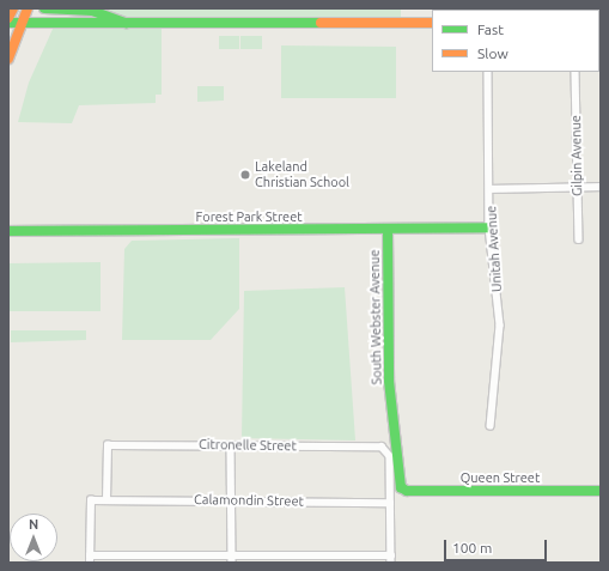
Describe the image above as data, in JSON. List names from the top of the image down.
{
  "streets": {
    "street": [
      "Gilpin Avenue",
      "Forest Park Street",
      "Unitah Avenue",
      "South Webster Avenue",
      "Citronelle Street",
      "Queen Street",
      "Calamondin Street"
    ]
  },
  "crossings": [
    ["Forest Park Street", "Unitah Avenue"],
    ["Forest Park Street", "South Webster Avenue"],
    ["South Webster Avenue", "Queen Street"],
    ["Citronelle Street", "Calamondin Street"]
  ],
  "places": ["Lakeland Christian School"],
  "legend": ["Fast", "Slow"],
  "scale_bar": "100 m",
  "north": "top"
}
